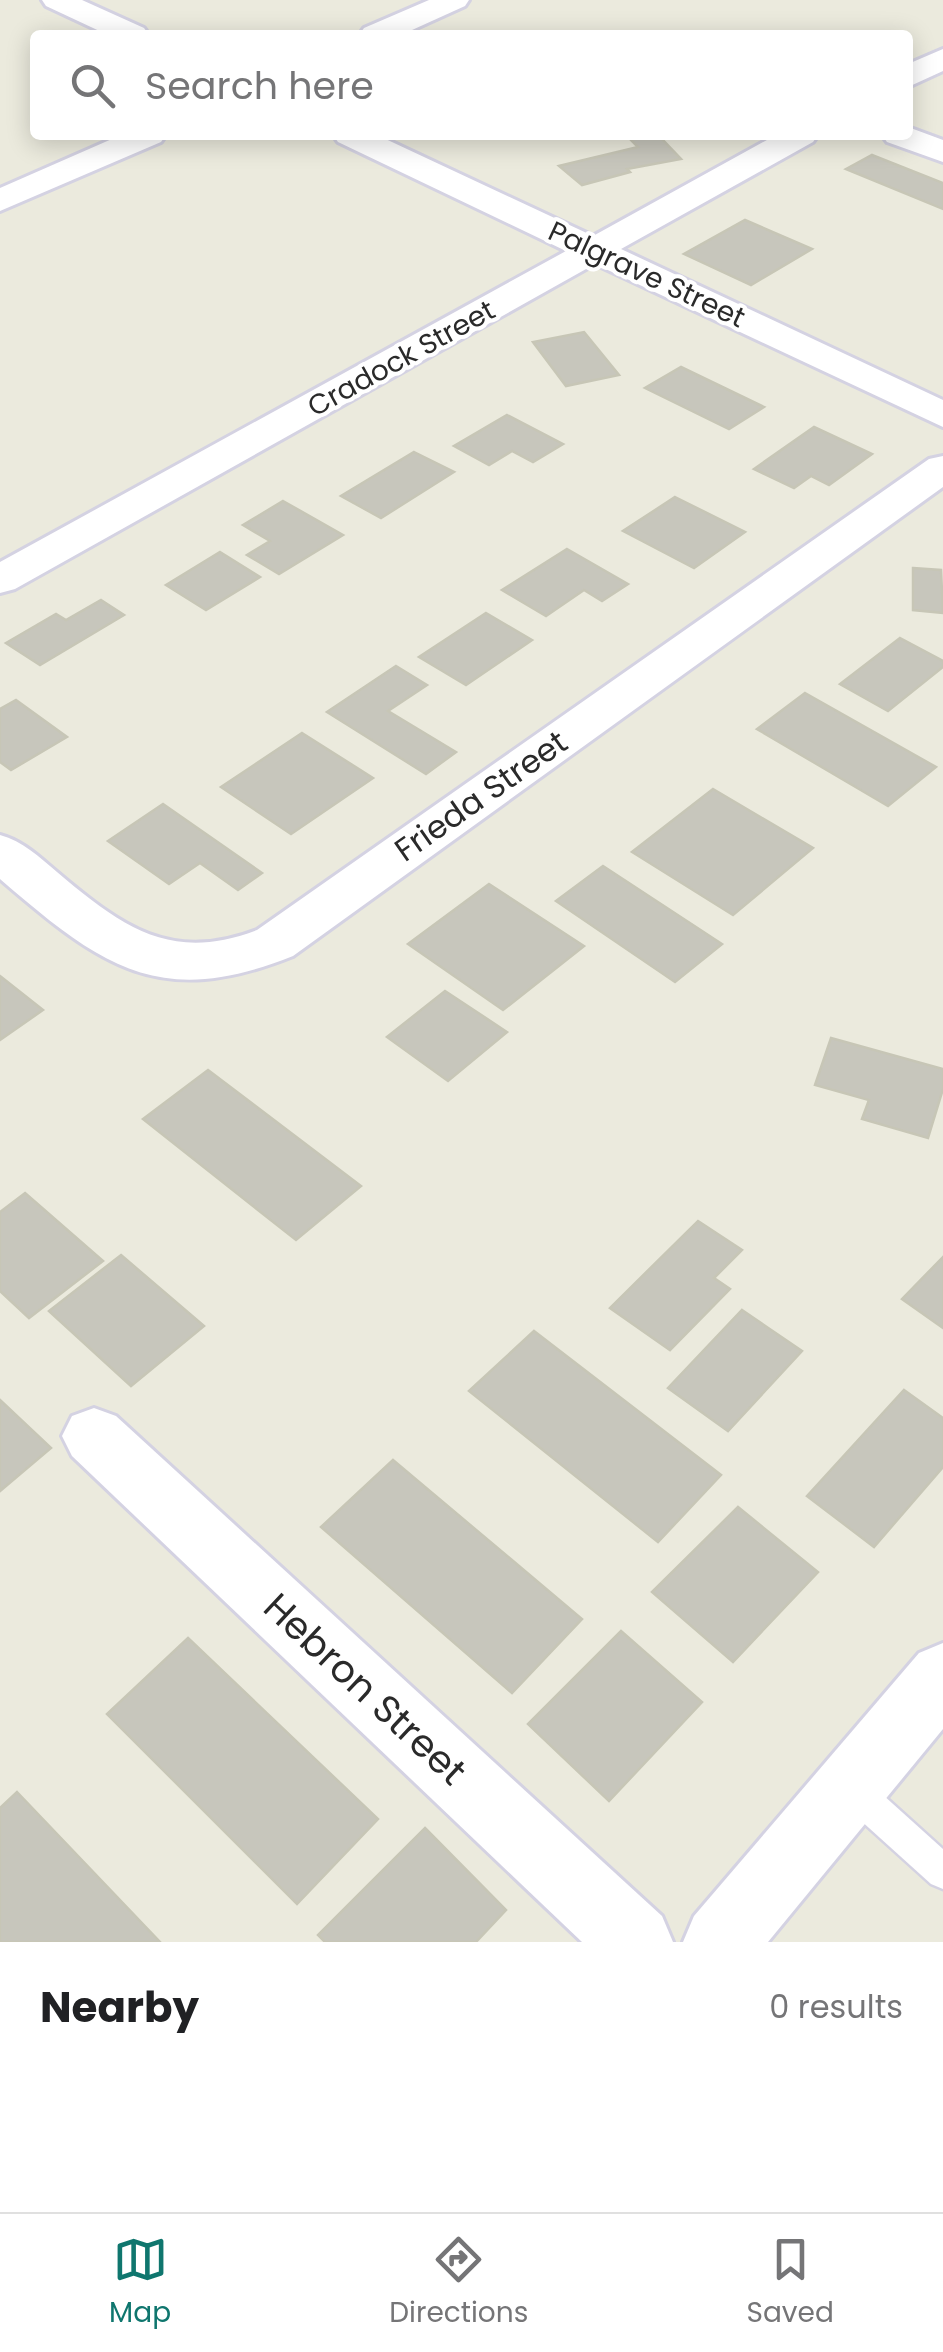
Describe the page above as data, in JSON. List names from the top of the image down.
{
  "streets": {
    "street": [
      "Palgrave Street",
      "Cradock Street",
      "Frieda Street",
      "Hebron Street"
    ]
  },
  "crossings": [
    ["Palgrave Street", "Cradock Street"]
  ],
  "page": {
    "search": "Search here",
    "heading": ["Nearby", "0 results"],
    "nav": ["Map", "Directions", "Saved"]
  }
}
